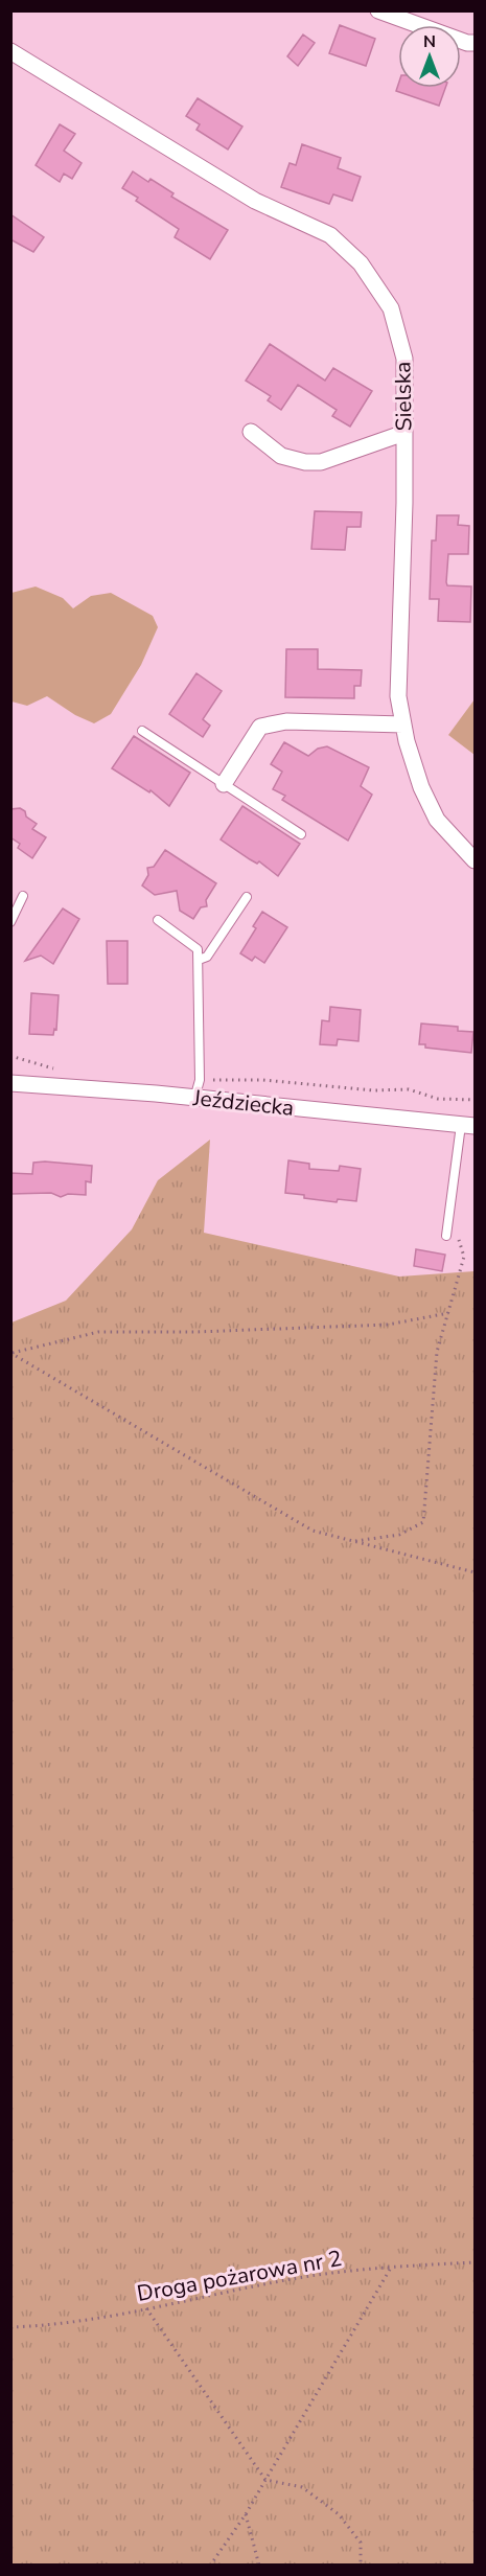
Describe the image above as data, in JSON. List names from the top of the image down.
{
  "streets": {
    "street": ["Sielska", "Jeździecka"],
    "path": ["Droga pożarowa nr 2"]
  },
  "north": "top"
}
